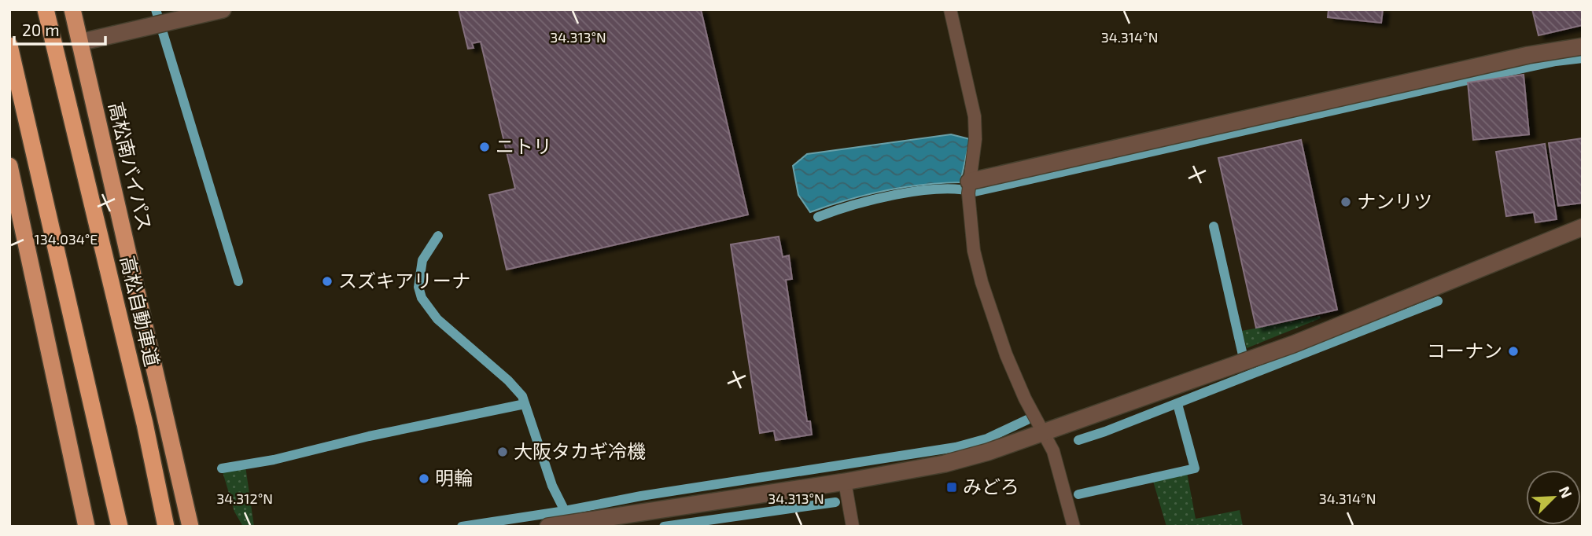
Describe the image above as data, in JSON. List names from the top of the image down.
{
  "streets": {
    "highway": ["高松南バイパス", "高松自動車道"]
  },
  "places": {
    "other": [
      "ニトリ",
      "ナンリツ",
      "スズキアリーナ",
      "コーナン",
      "大阪タカギ冷機",
      "明輪"
    ],
    "transit": ["みどろ"]
  },
  "scale_bar": "20 m",
  "north": "top right",
  "coordinates": [
    "34.313°N",
    "34.314°N",
    "134.034°E",
    "34.312°N"
  ]
}
